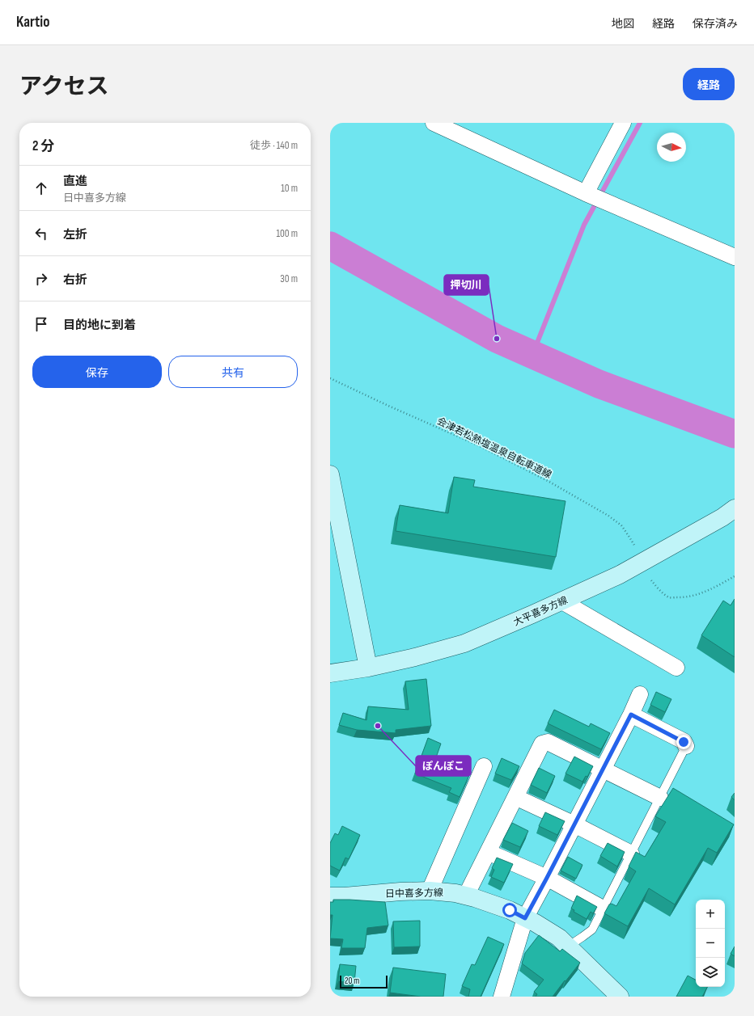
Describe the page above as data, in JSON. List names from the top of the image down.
{
  "streets": {
    "main road": ["大平喜多方線", "日中喜多方線"],
    "path": ["会津若松熱塩温泉自転車道線"]
  },
  "places": ["押切川", "ぽんぽこ"],
  "scale_bar": "20 m",
  "north": "right",
  "page": {
    "header": "Kartio",
    "nav": ["地図", "経路", "保存済み"],
    "title": "アクセス",
    "buttons": [
      "経路",
      ["保存", "共有"]
    ],
    "heading": ["2 分", "徒歩 · 140 m"],
    "list": [
      ["直進", "日中喜多方線", "10 m"],
      ["左折", "100 m"],
      ["右折", "30 m"],
      "目的地に到着"
    ],
    "map_buttons": ["+", "−"],
    "scale": "20 m"
  }
}
